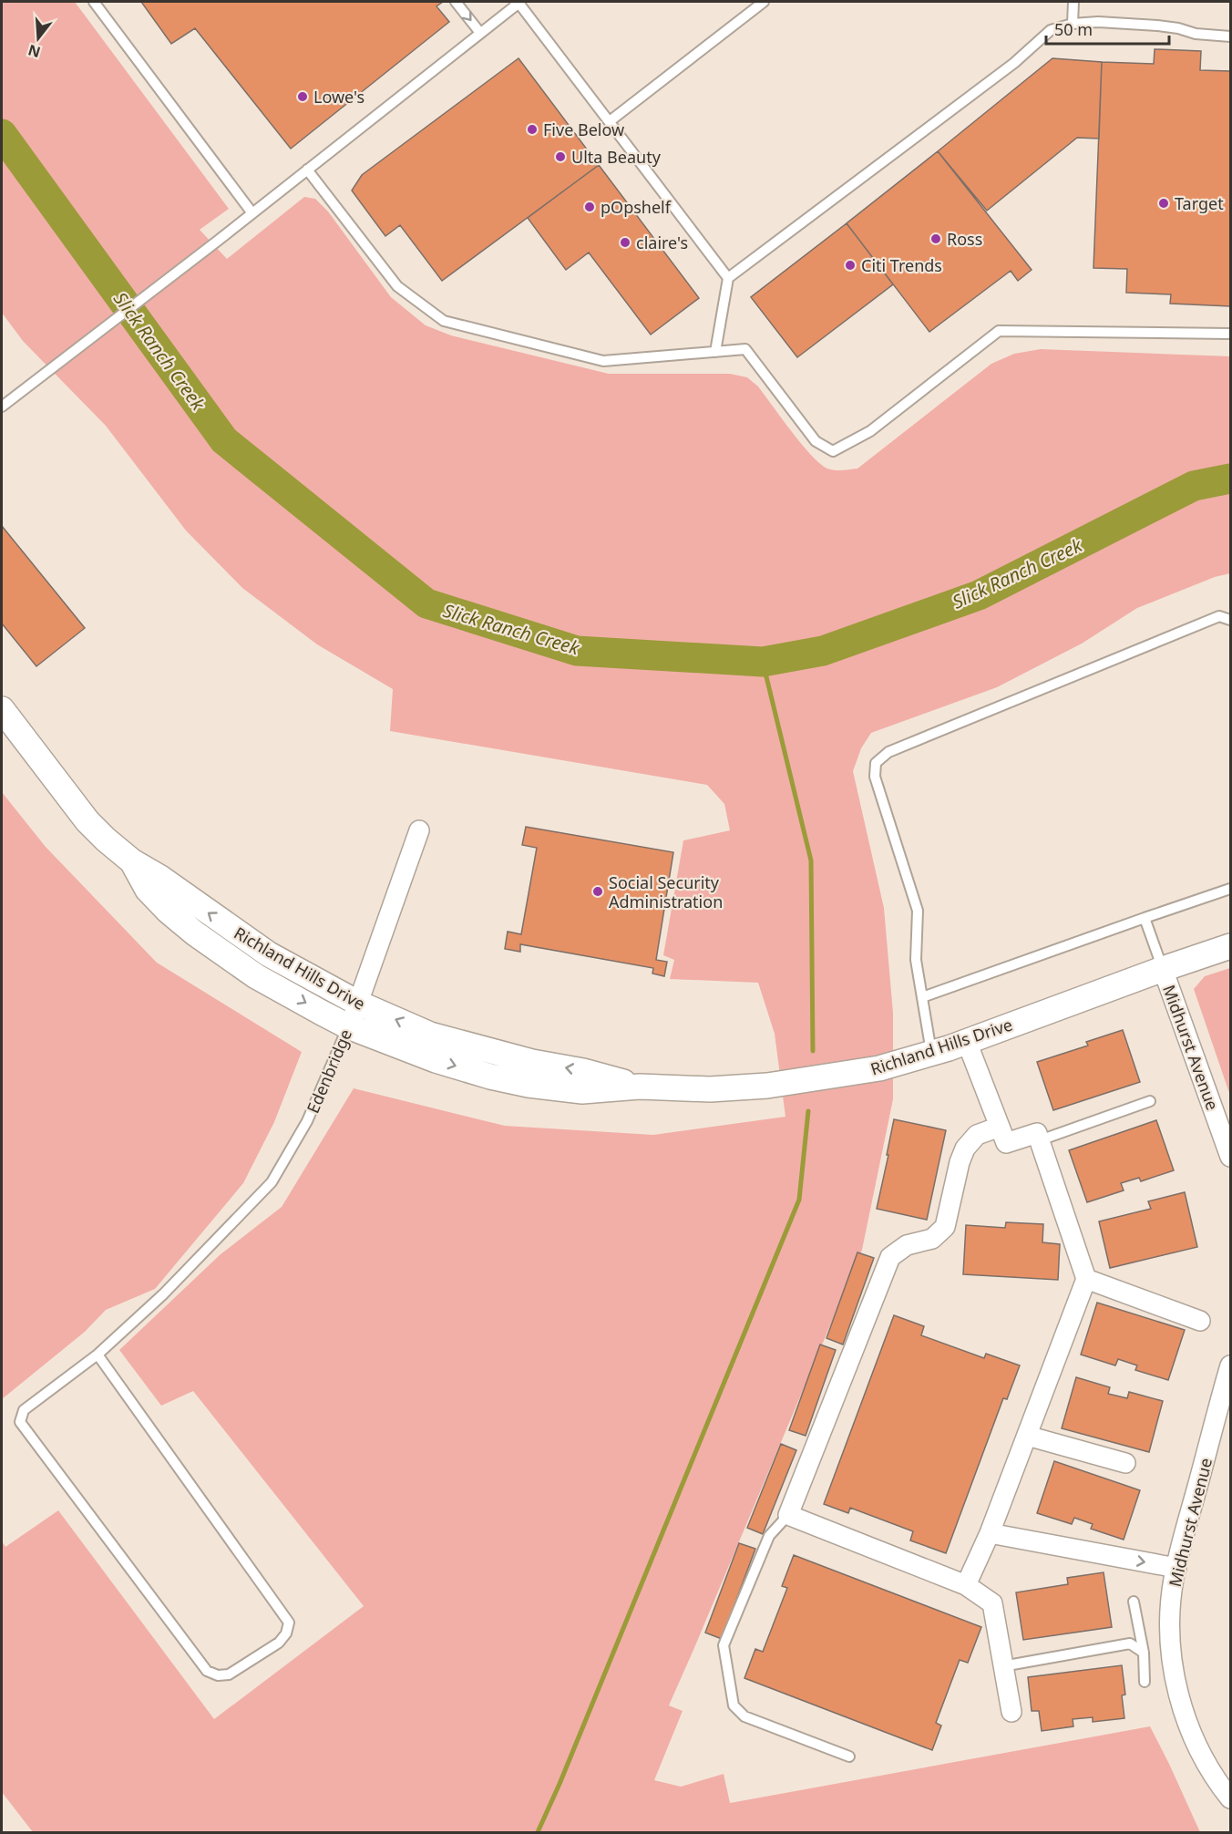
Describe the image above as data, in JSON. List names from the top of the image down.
{
  "streets": {
    "street": ["Richland Hills Drive", "Midhurst Avenue", "Edenbridge"]
  },
  "crossings": [
    ["Richland Hills Drive", "Midhurst Avenue"],
    ["Richland Hills Drive", "Edenbridge"]
  ],
  "water": ["Slick Ranch Creek"],
  "places": [
    "Lowe's",
    "Five Below",
    "Ulta Beauty",
    "Target",
    "pOpshelf",
    "Ross",
    "claire's",
    "Citi Trends",
    "Social Security Administration"
  ],
  "scale_bar": "50 m",
  "north": "bottom"
}
